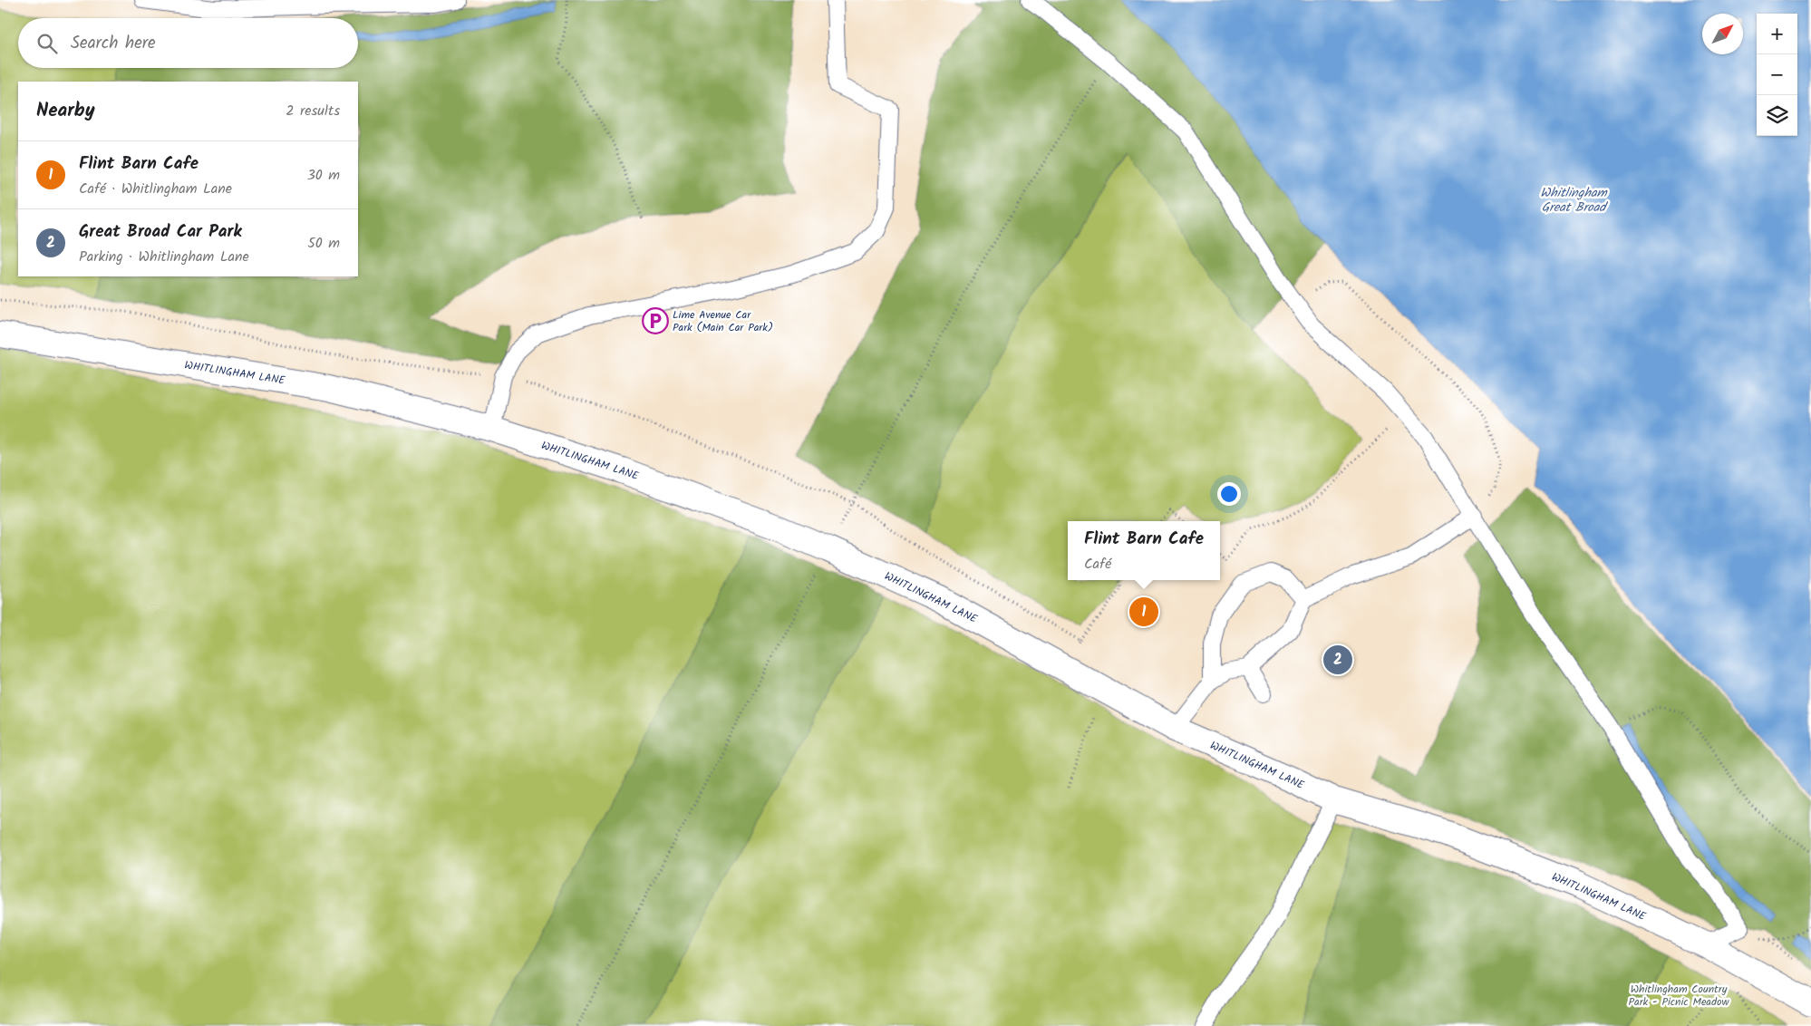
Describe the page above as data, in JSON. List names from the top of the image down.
{
  "streets": {
    "street": ["WHITLINGHAM LANE"]
  },
  "water": ["Whitlingham Great Broad"],
  "parks": ["Whitlingham Country Park - Picnic Meadow"],
  "places": {
    "parking": ["Lime Avenue Car Park (Main Car Park)"]
  },
  "north": "top right",
  "page": {
    "map_buttons": ["+", "−"],
    "search": "Search here",
    "heading": ["Nearby", "2 results"],
    "list": [
      {
        "mark": "1",
        "name": "Flint Barn Cafe",
        "note": "Café · Whitlingham Lane",
        "value": "30 m"
      },
      {
        "mark": "2",
        "name": "Great Broad Car Park",
        "note": "Parking · Whitlingham Lane",
        "value": "50 m"
      }
    ],
    "popup": ["Flint Barn Cafe", "Café"],
    "pins": ["1", "2"]
  }
}
